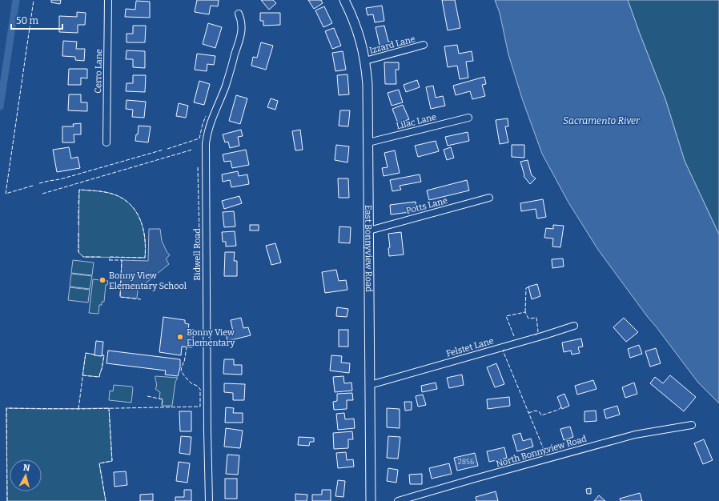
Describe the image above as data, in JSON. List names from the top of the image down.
{
  "streets": {
    "street": [
      "Izzard Lane",
      "Cerro Lane",
      "Lilac Lane",
      "Potts Lane",
      "East Bonnyview Road",
      "Bidwell Road",
      "Felstet Lane",
      "North Bonnyview Road"
    ]
  },
  "crossings": [
    ["Izzard Lane", "East Bonnyview Road"],
    ["Lilac Lane", "East Bonnyview Road"],
    ["Potts Lane", "East Bonnyview Road"],
    ["East Bonnyview Road", "Felstet Lane"]
  ],
  "water": ["Sacramento River"],
  "places": ["Bonny View Elementary School", "Bonny View Elementary"],
  "house_numbers": ["2856"],
  "scale_bar": "50 m",
  "north": "top"
}
